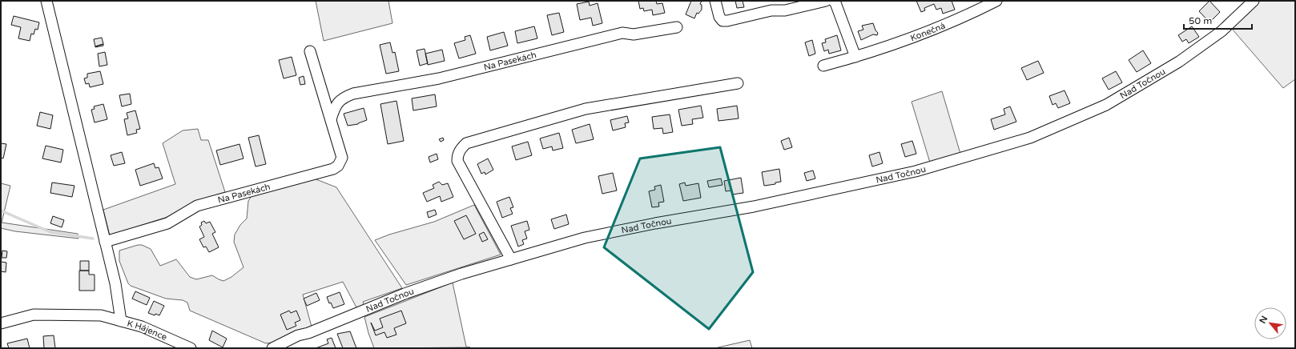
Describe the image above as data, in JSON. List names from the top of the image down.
{
  "streets": {
    "street": [
      "Konečná",
      "Na Pasekách",
      "Nad Točnou",
      "K Hájence"
    ]
  },
  "scale_bar": "50 m",
  "north": "top left"
}
